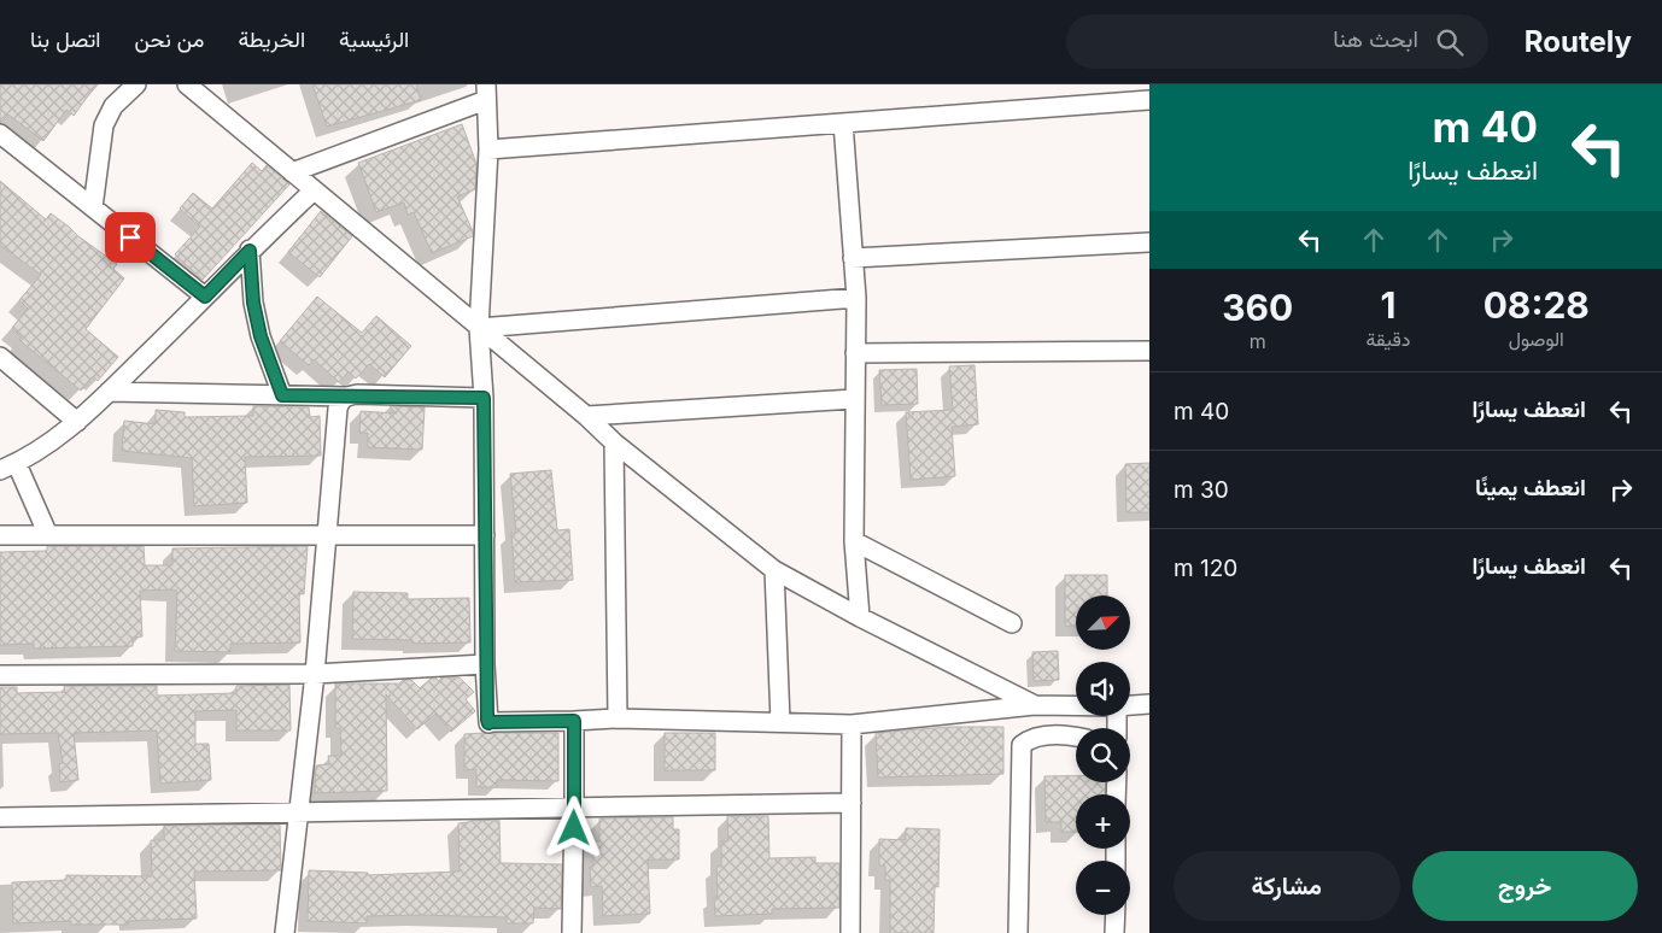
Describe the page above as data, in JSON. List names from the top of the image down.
{
  "north": "top right",
  "page": {
    "header": "Routely",
    "search": "ابحث هنا",
    "nav": [
      "الرئيسية",
      "الخريطة",
      "من نحن",
      "اتصل بنا"
    ],
    "turn": ["40 m", "انعطف يسارًا"],
    "eta": [
      "08:28",
      "الوصول",
      "1",
      "دقيقة",
      "360",
      "m"
    ],
    "list": [
      {
        "name": "انعطف يسارًا",
        "value": "40 m"
      },
      {
        "name": "انعطف يمينًا",
        "value": "30 m"
      },
      {
        "name": "انعطف يسارًا",
        "value": "120 m"
      }
    ],
    "map_buttons": ["+", "−"],
    "buttons": ["خروج", "مشاركة"]
  }
}
